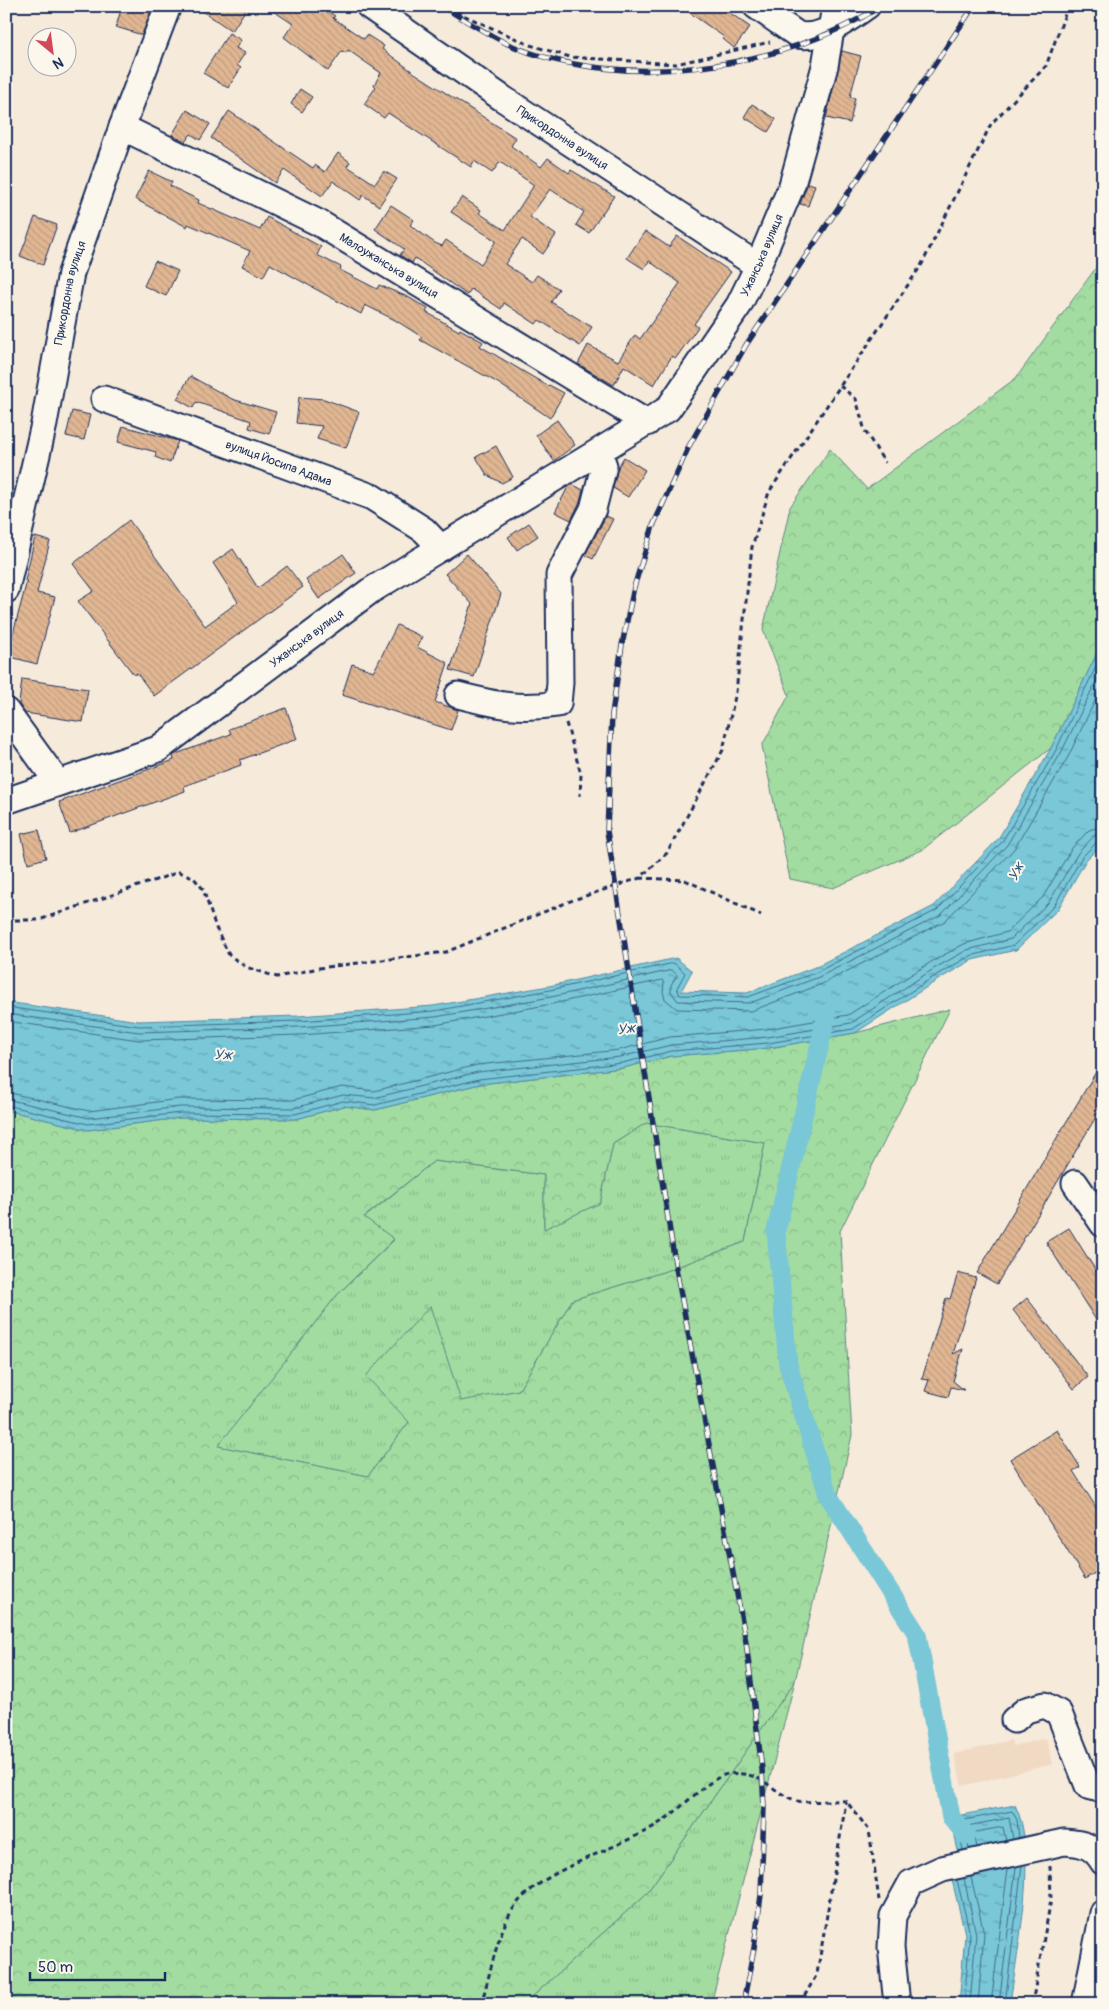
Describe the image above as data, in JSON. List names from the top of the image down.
{
  "streets": {
    "street": [
      "Прикордонна вулиця",
      "Ужанська вулиця",
      "Малоужанська вулиця",
      "вулиця Йосипа Адама"
    ]
  },
  "crossings": [
    ["Прикордонна вулиця", "Ужанська вулиця"],
    ["Прикордонна вулиця", "Малоужанська вулиця"],
    ["Ужанська вулиця", "Малоужанська вулиця"],
    ["Ужанська вулиця", "вулиця Йосипа Адама"]
  ],
  "water": ["Уж"],
  "scale_bar": "50 m",
  "north": "bottom right"
}
